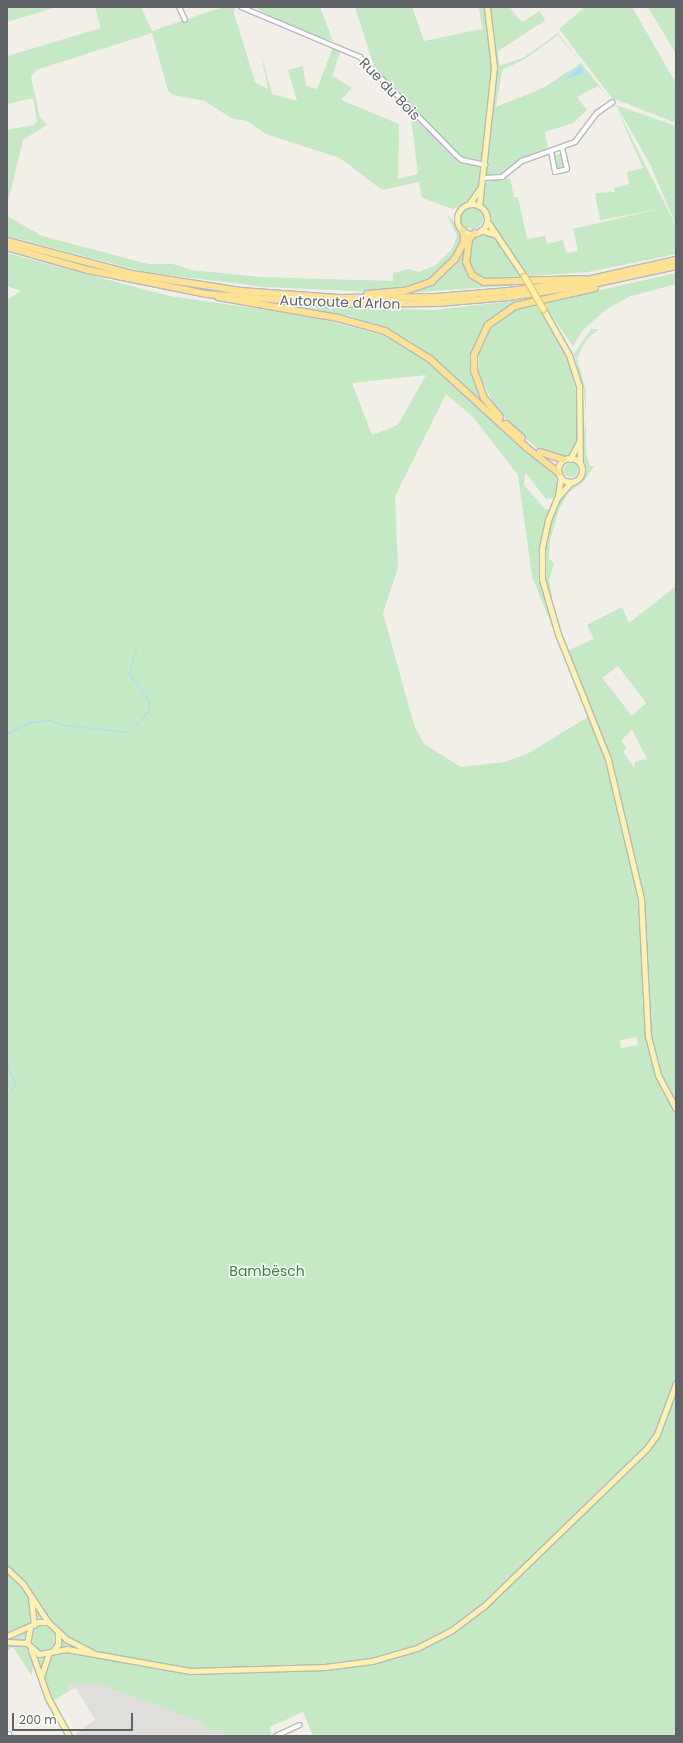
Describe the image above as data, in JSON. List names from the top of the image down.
{
  "streets": {
    "highway": ["Autoroute d'Arlon"],
    "street": ["Rue du Bois"]
  },
  "parks": ["Bambësch"],
  "scale_bar": "200 m"
}
